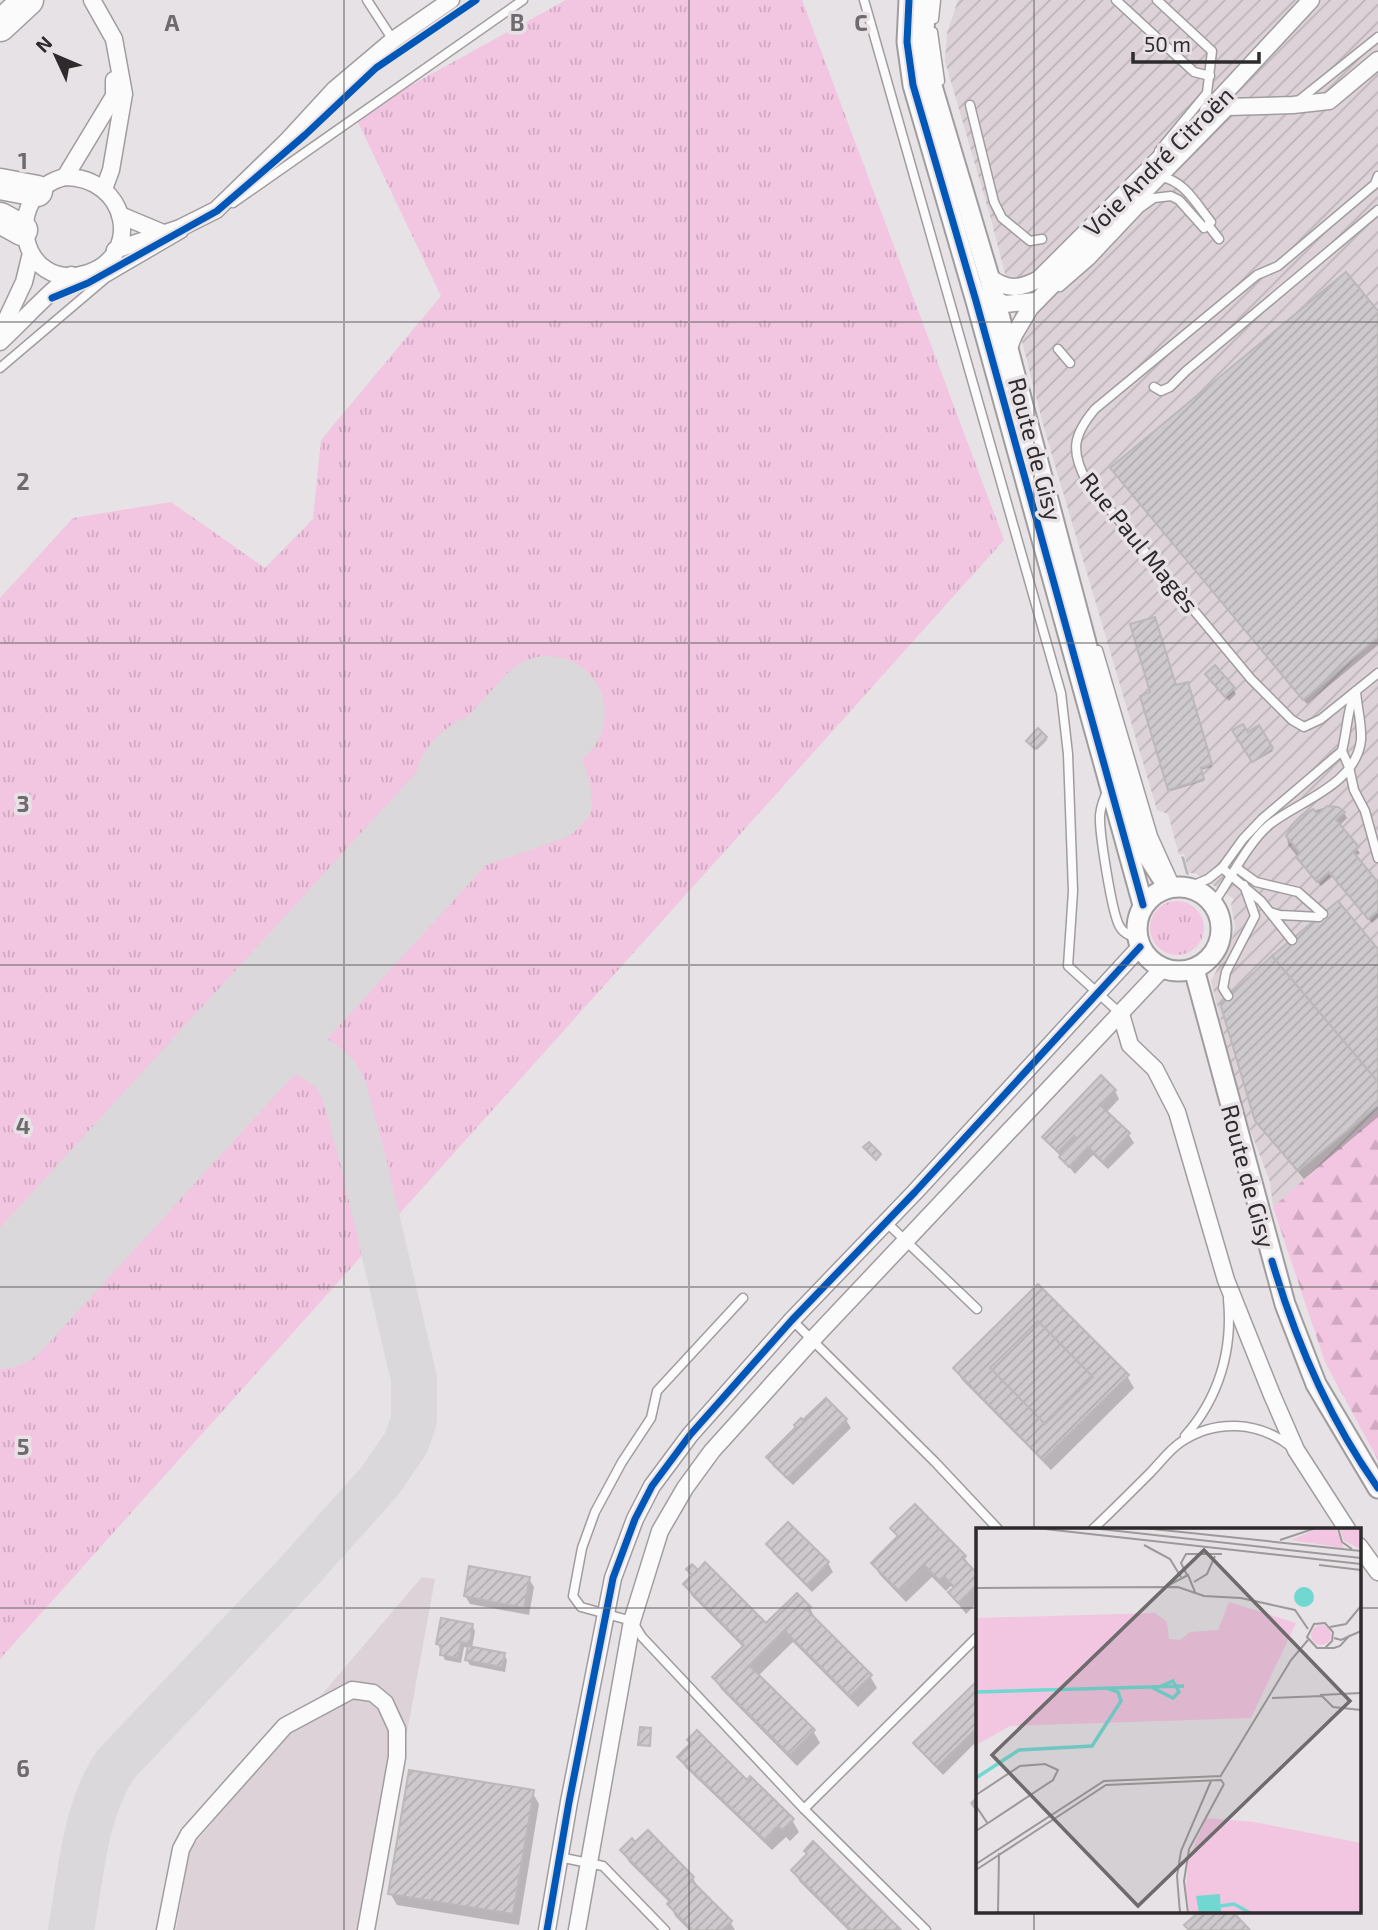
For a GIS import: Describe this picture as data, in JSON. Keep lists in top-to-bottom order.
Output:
{
  "streets": {
    "street": ["Voie André Citroën", "Route de Gisy"],
    "lane": ["Rue Paul Magès"]
  },
  "crossings": [
    ["Voie André Citroën", "Route de Gisy"]
  ],
  "scale_bar": "50 m",
  "north": "top left",
  "grid": {
    "columns": ["A", "B", "C"],
    "rows": [
      "1",
      "2",
      "3",
      "4",
      "5",
      "6"
    ]
  }
}
